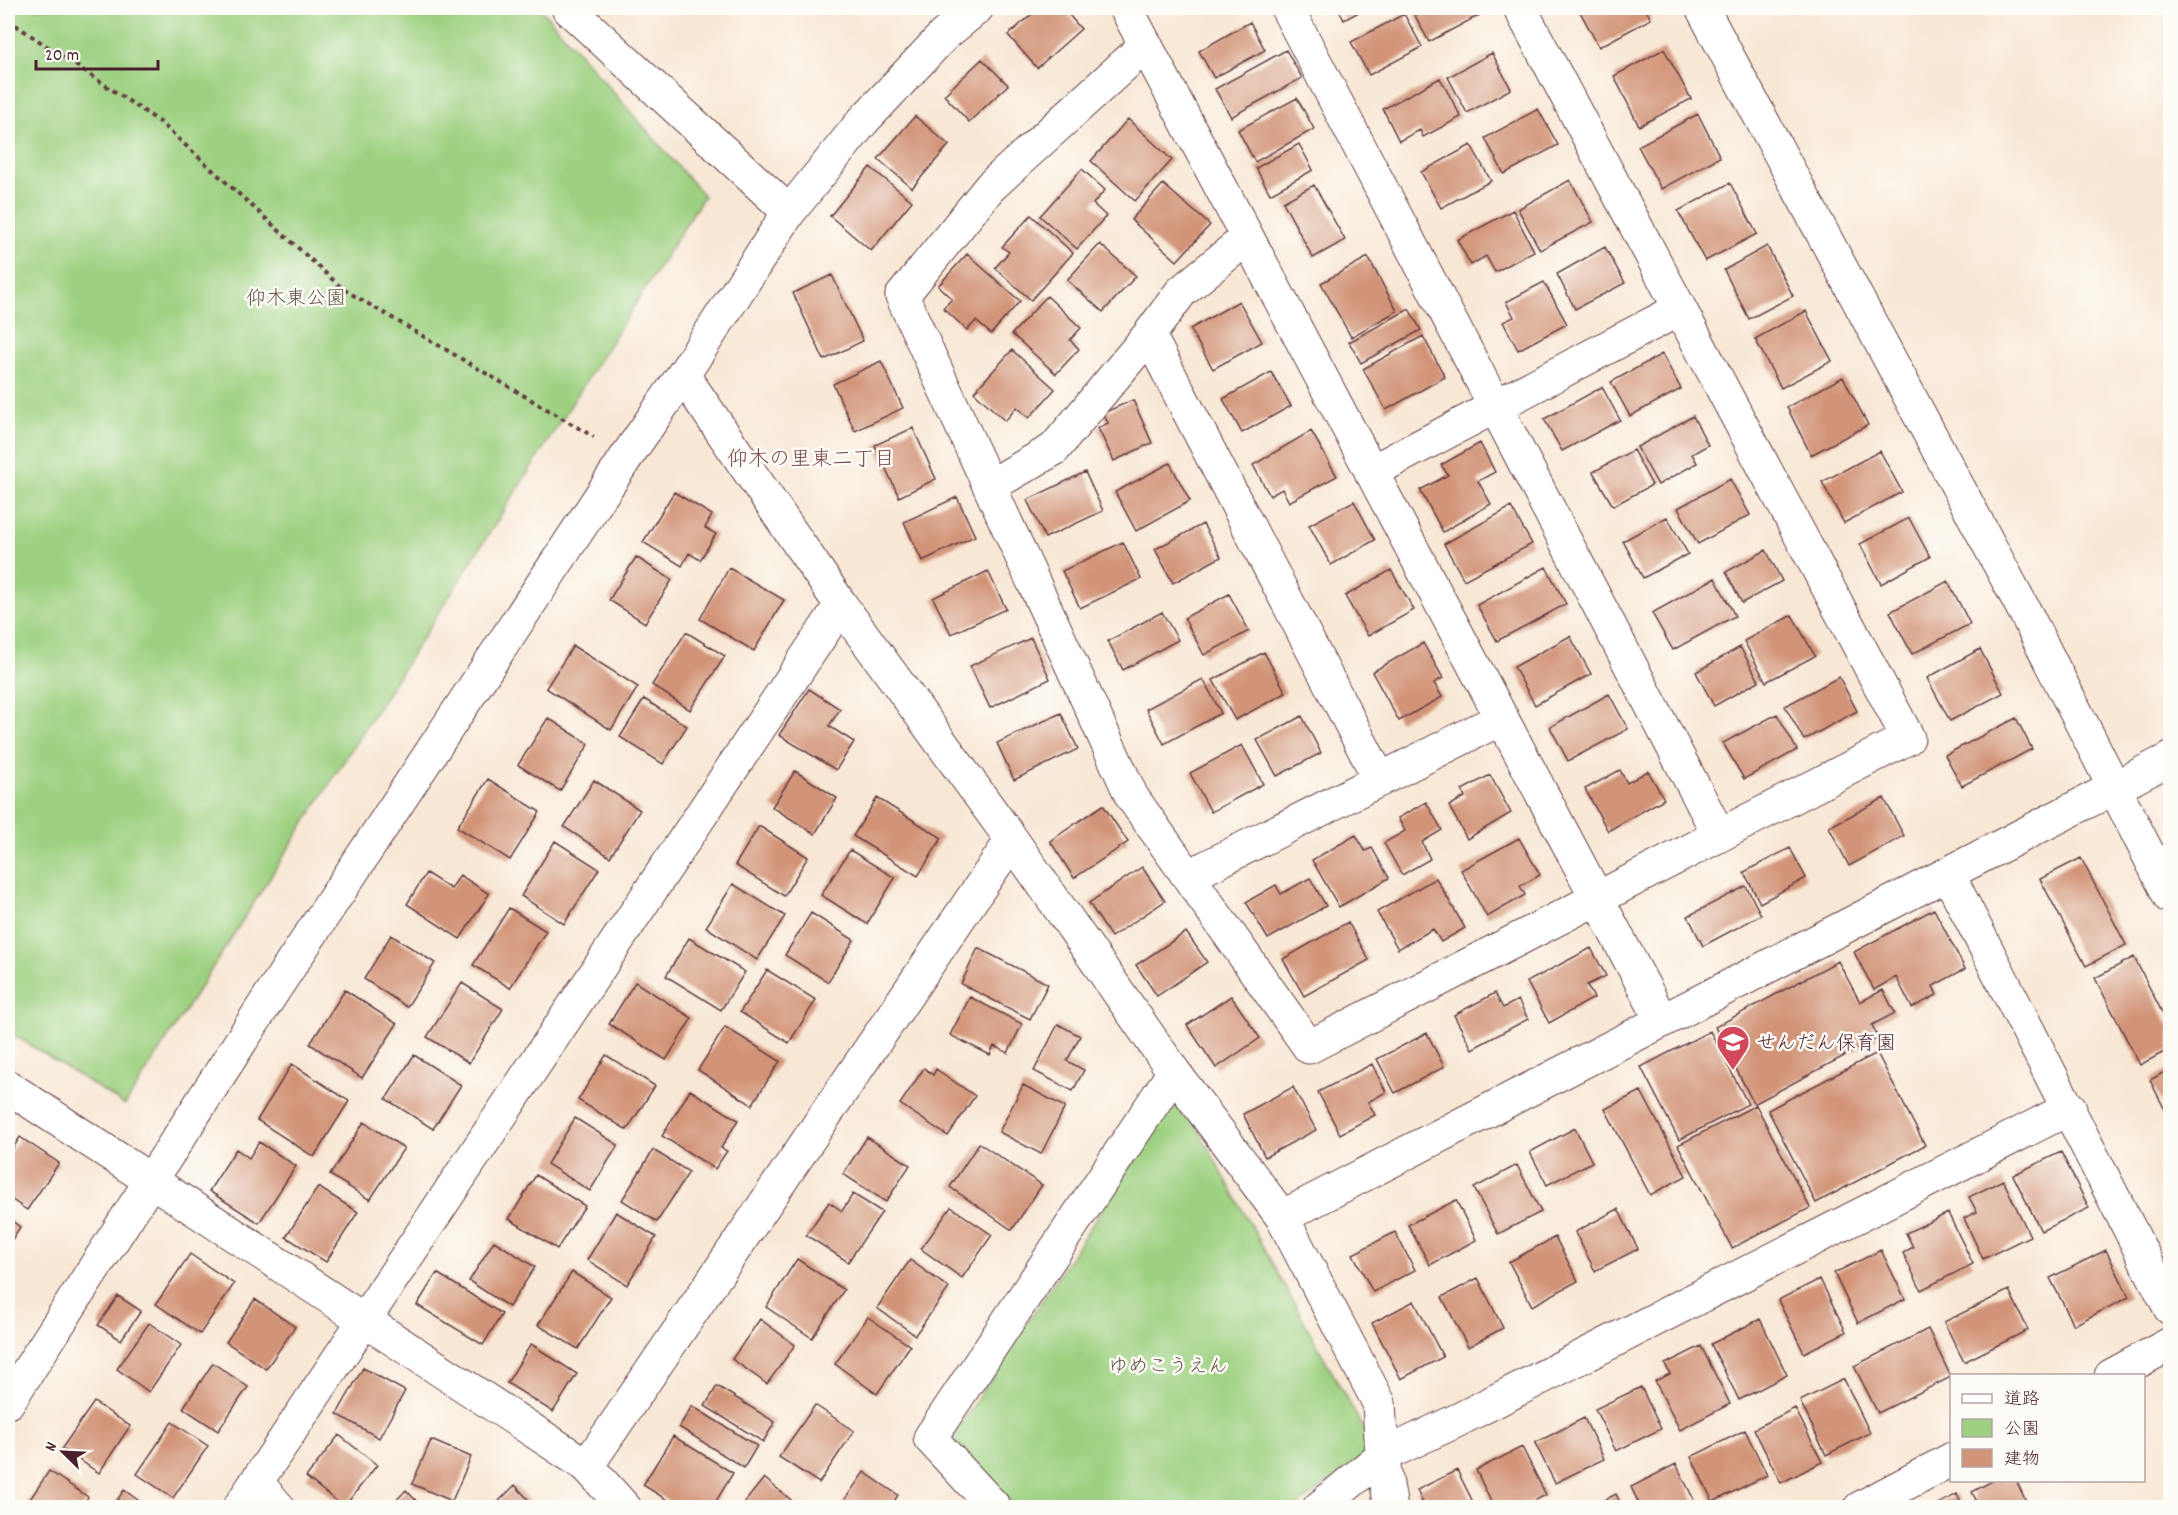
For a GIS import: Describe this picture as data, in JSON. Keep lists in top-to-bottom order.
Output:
{
  "districts": ["仰木の里東二丁目"],
  "parks": ["仰木東公園", "ゆめこうえん"],
  "places": {
    "school or university": ["せんだん保育園"]
  },
  "legend": ["道路", "公園", "建物"],
  "scale_bar": "20 m",
  "north": "top left"
}
